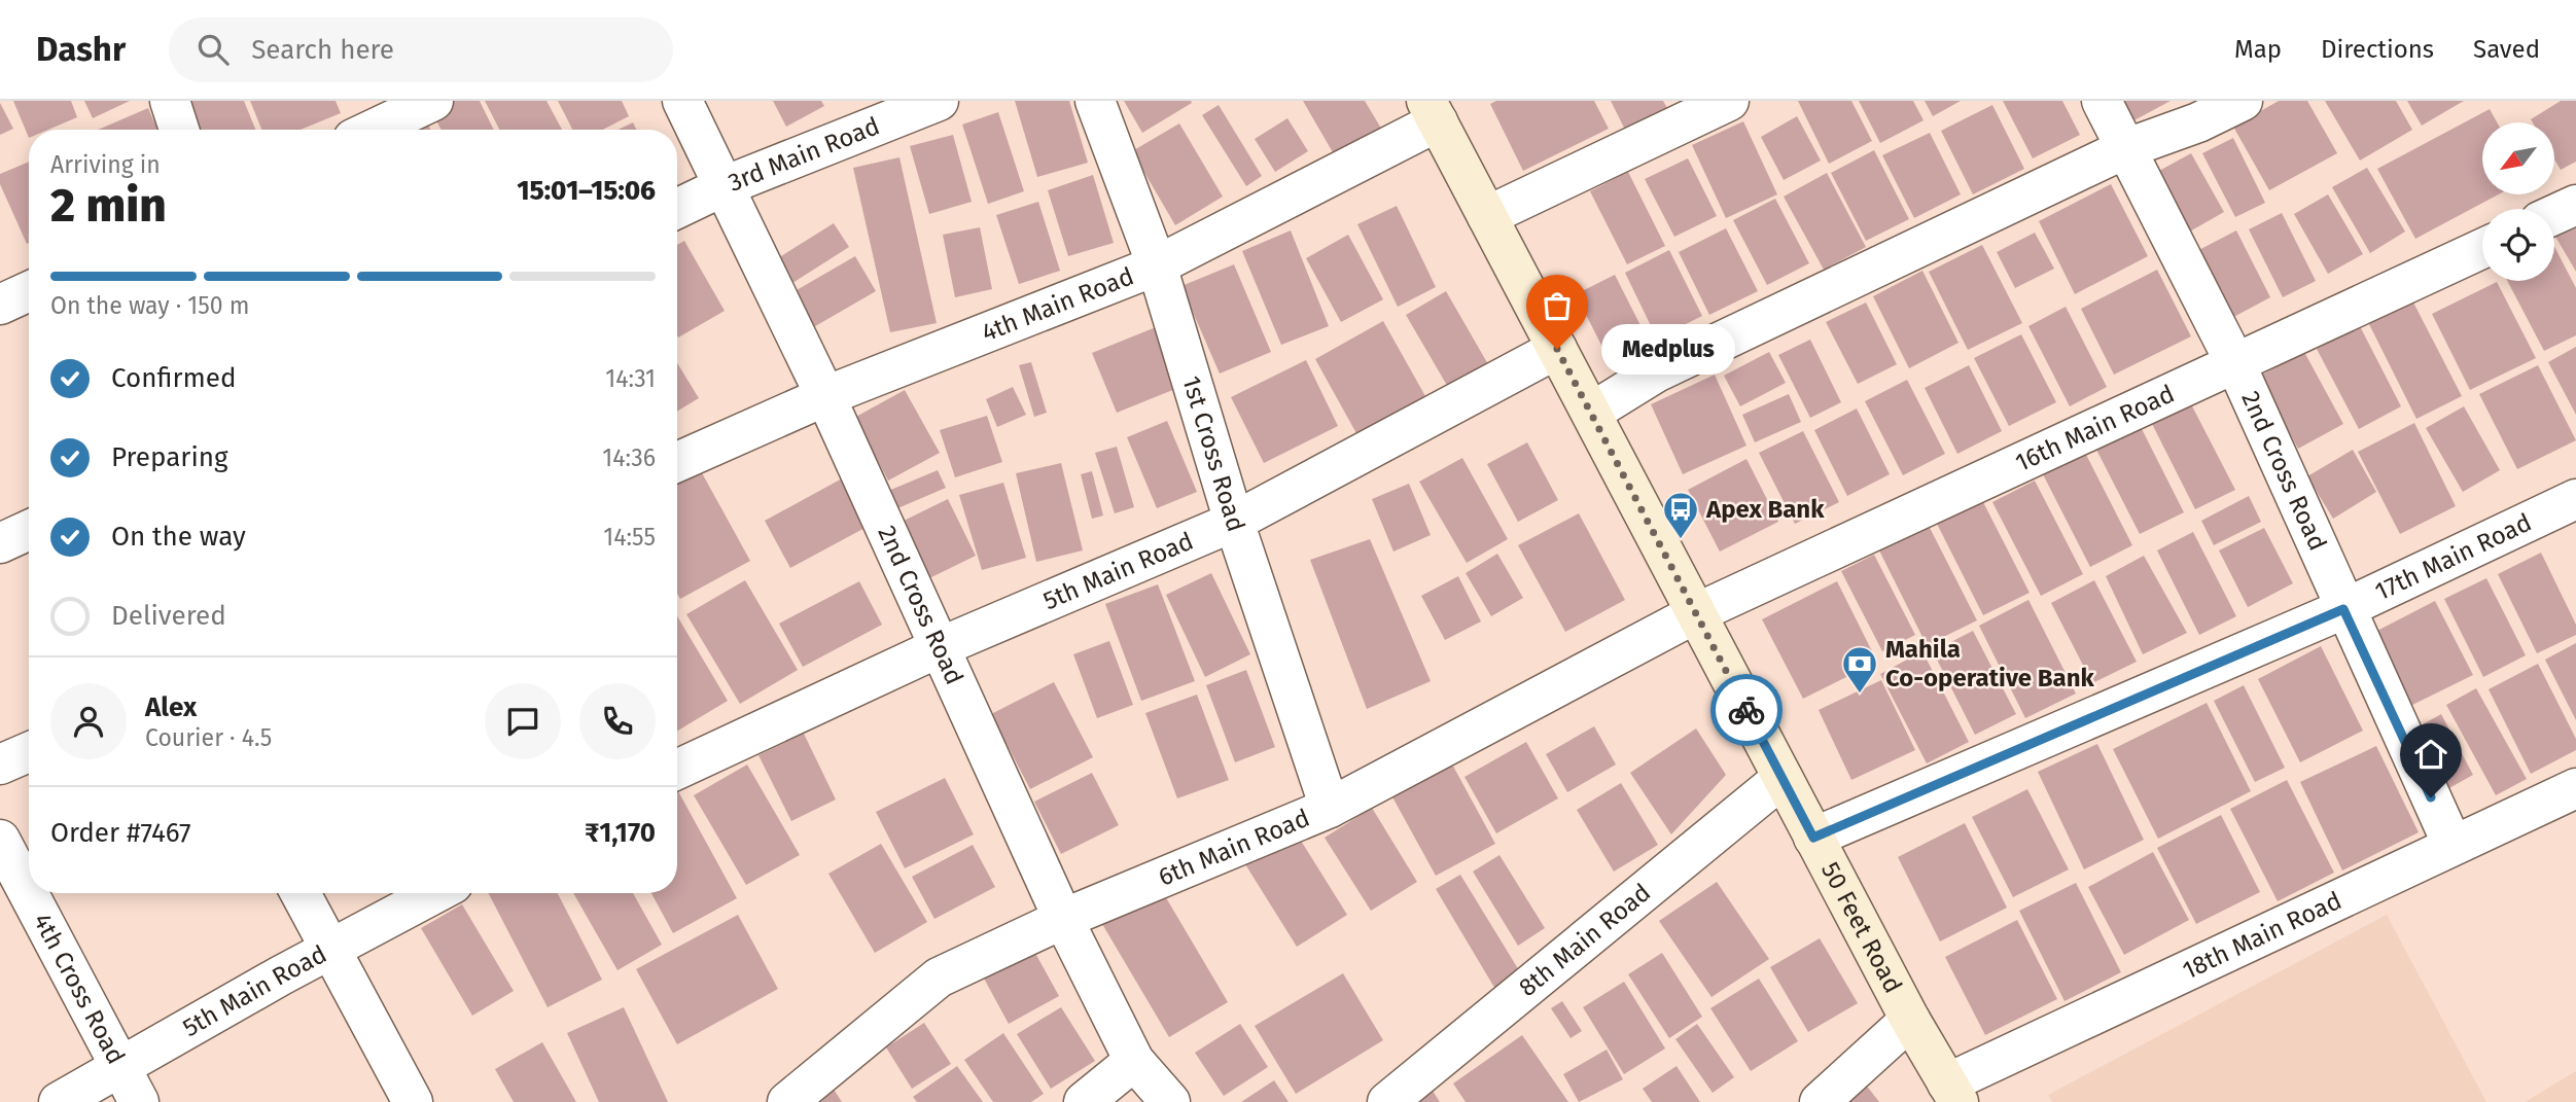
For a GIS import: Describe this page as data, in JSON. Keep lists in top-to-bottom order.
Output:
{
  "streets": {
    "main road": ["50 Feet Road"],
    "street": [
      "3rd Main Road",
      "4th Main Road",
      "16th Main Road",
      "1st Cross Road",
      "2nd Cross Road",
      "17th Main Road",
      "5th Main Road",
      "6th Main Road",
      "18th Main Road",
      "8th Main Road",
      "4th Cross Road"
    ]
  },
  "crossings": [
    ["3rd Main Road", "2nd Cross Road"],
    ["4th Main Road", "1st Cross Road"],
    ["4th Main Road", "2nd Cross Road"],
    ["4th Main Road", "50 Feet Road"],
    ["16th Main Road", "2nd Cross Road"],
    ["16th Main Road", "6th Main Road"],
    ["16th Main Road", "50 Feet Road"],
    ["1st Cross Road", "5th Main Road"],
    ["1st Cross Road", "6th Main Road"],
    ["2nd Cross Road", "17th Main Road"],
    ["2nd Cross Road", "5th Main Road"],
    ["2nd Cross Road", "6th Main Road"],
    ["2nd Cross Road", "18th Main Road"],
    ["17th Main Road", "50 Feet Road"],
    ["5th Main Road", "50 Feet Road"],
    ["5th Main Road", "4th Cross Road"],
    ["6th Main Road", "50 Feet Road"],
    ["50 Feet Road", "18th Main Road"],
    ["50 Feet Road", "8th Main Road"]
  ],
  "places": {
    "other": ["Medplus"],
    "bus stop": ["Apex Bank"],
    "bank": ["Mahila Co-operative Bank"]
  },
  "north": "bottom left",
  "page": {
    "header": "Dashr",
    "search": "Search here",
    "nav": ["Map", "Directions", "Saved"],
    "heading": ["2 min", "Arriving in", "15:01–15:06"],
    "panel": [
      "Alex",
      "Courier · 4.5",
      "Order #7467",
      "₹1,170"
    ],
    "bar": "On the way · 150 m",
    "bubble": "Medplus",
    "list": [
      ["Confirmed", "14:31"],
      ["Preparing", "14:36"],
      ["On the way", "14:55"],
      "Delivered"
    ]
  }
}
